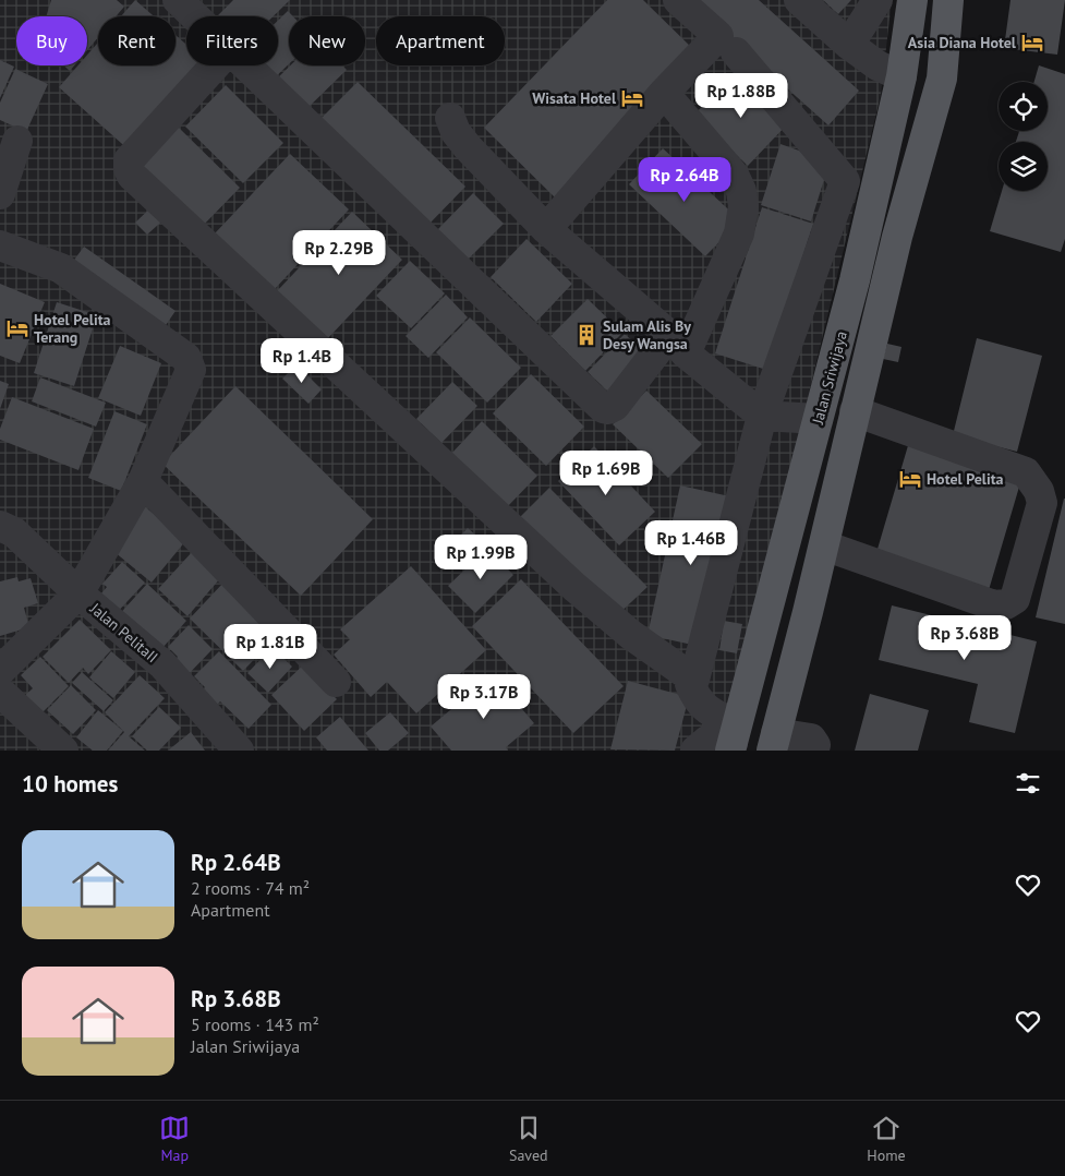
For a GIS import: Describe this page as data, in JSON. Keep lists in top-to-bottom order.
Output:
{
  "streets": {
    "main road": ["Jalan Sriwijaya"],
    "street": ["Jalan PelitaII"]
  },
  "places": {
    "hotel": [
      "Asia Diana Hotel",
      "Wisata Hotel",
      "Hotel Pelita Terang",
      "Hotel Pelita"
    ],
    "building": ["Sulam Alis By Desy Wangsa"]
  },
  "page": {
    "chip": [
      "Buy",
      "Rent",
      "Filters",
      "New",
      "Apartment"
    ],
    "price": [
      "Rp 1.88B",
      "Rp 2.64B",
      "Rp 2.29B",
      "Rp 1.4B",
      "Rp 1.69B",
      "Rp 1.46B",
      "Rp 1.99B",
      "Rp 3.68B",
      "Rp 1.81B",
      "Rp 3.17B"
    ],
    "heading": "10 homes",
    "list": [
      {
        "name": "Rp 2.64B",
        "note": "2 rooms · 74 m² · Apartment"
      },
      {
        "name": "Rp 3.68B",
        "note": "5 rooms · 143 m² · Jalan Sriwijaya"
      }
    ],
    "tabs": ["Map", "Saved", "Home"]
  }
}
